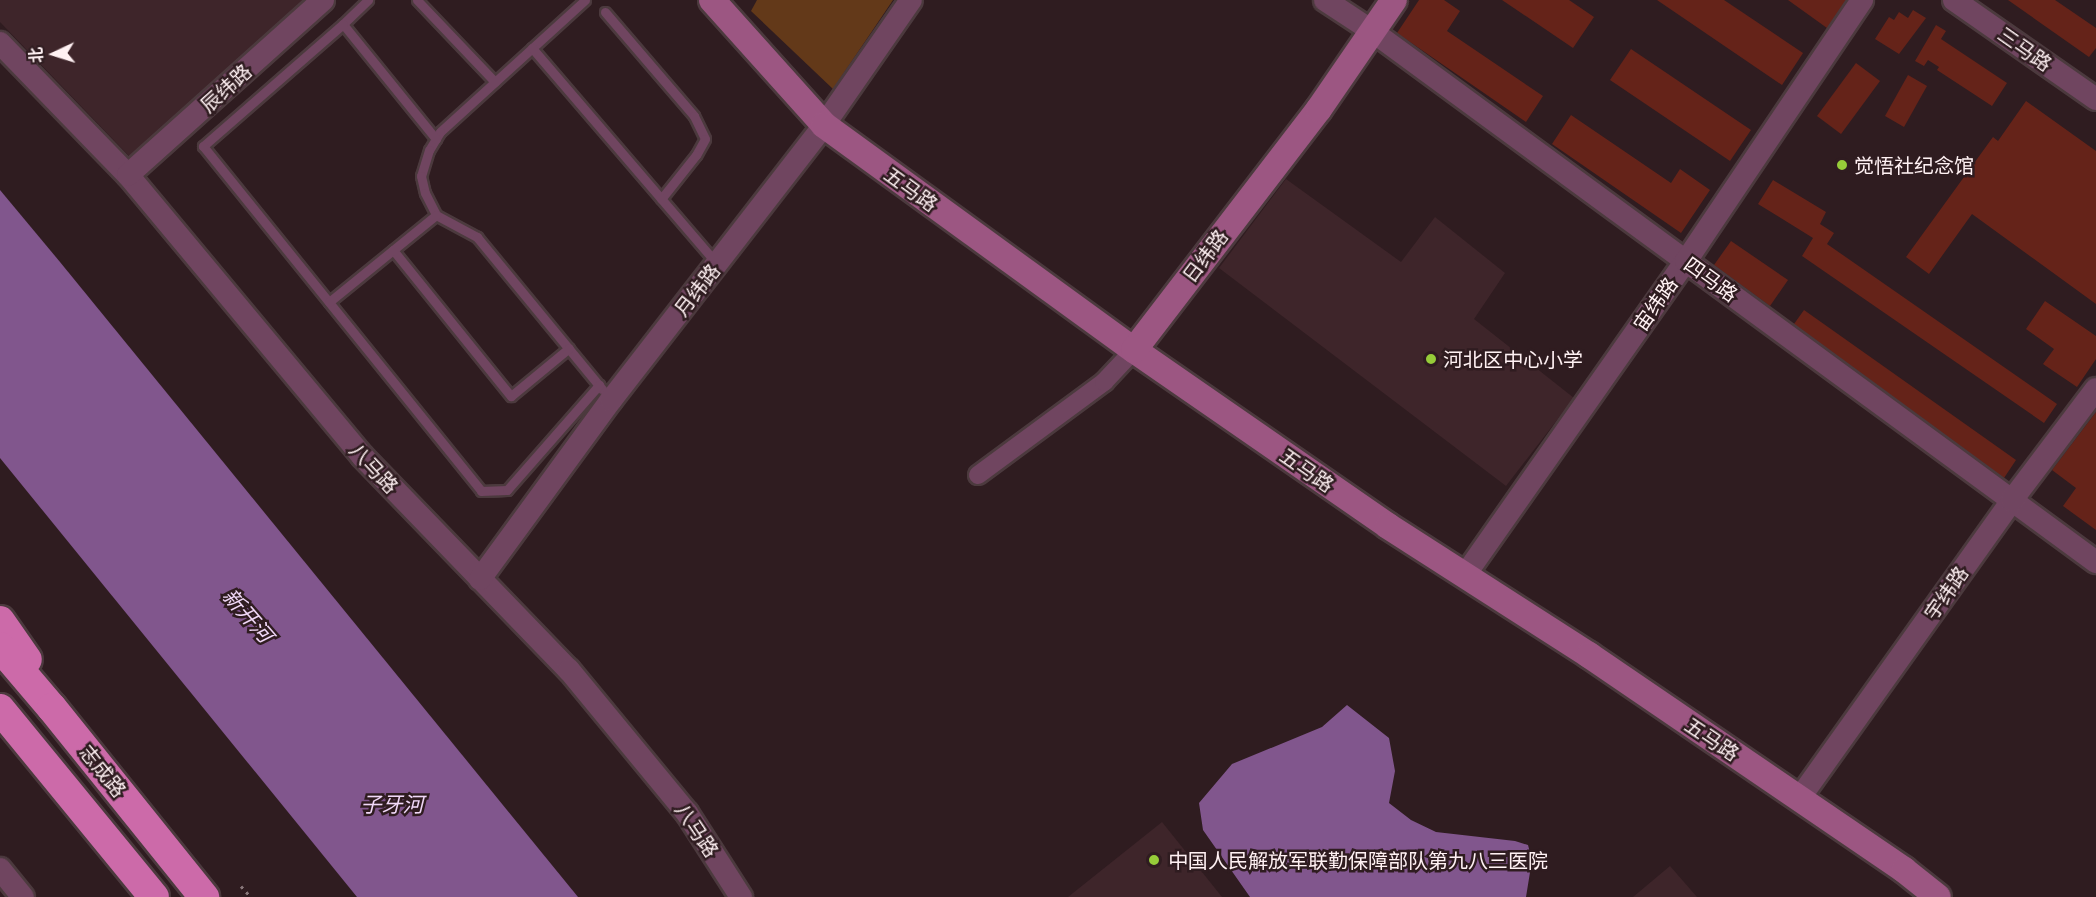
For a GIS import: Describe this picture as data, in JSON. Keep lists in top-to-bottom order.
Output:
{
  "streets": {
    "highway": ["志成路"],
    "main road": ["五马路", "日纬路"],
    "street": [
      "三马路",
      "辰纬路",
      "四马路",
      "月纬路",
      "宙纬路",
      "八马路",
      "宇纬路"
    ]
  },
  "crossings": [
    ["辰纬路", "八马路"],
    ["五马路", "日纬路"],
    ["五马路", "月纬路"],
    ["五马路", "宙纬路"],
    ["五马路", "宇纬路"],
    ["日纬路", "四马路"],
    ["四马路", "宙纬路"],
    ["四马路", "宇纬路"],
    ["月纬路", "八马路"]
  ],
  "water": ["新开河", "子牙河"],
  "places": ["觉悟社纪念馆", "河北区中心小学", "中国人民解放军联勤保障部队第九八三医院"],
  "north": "left"
}
